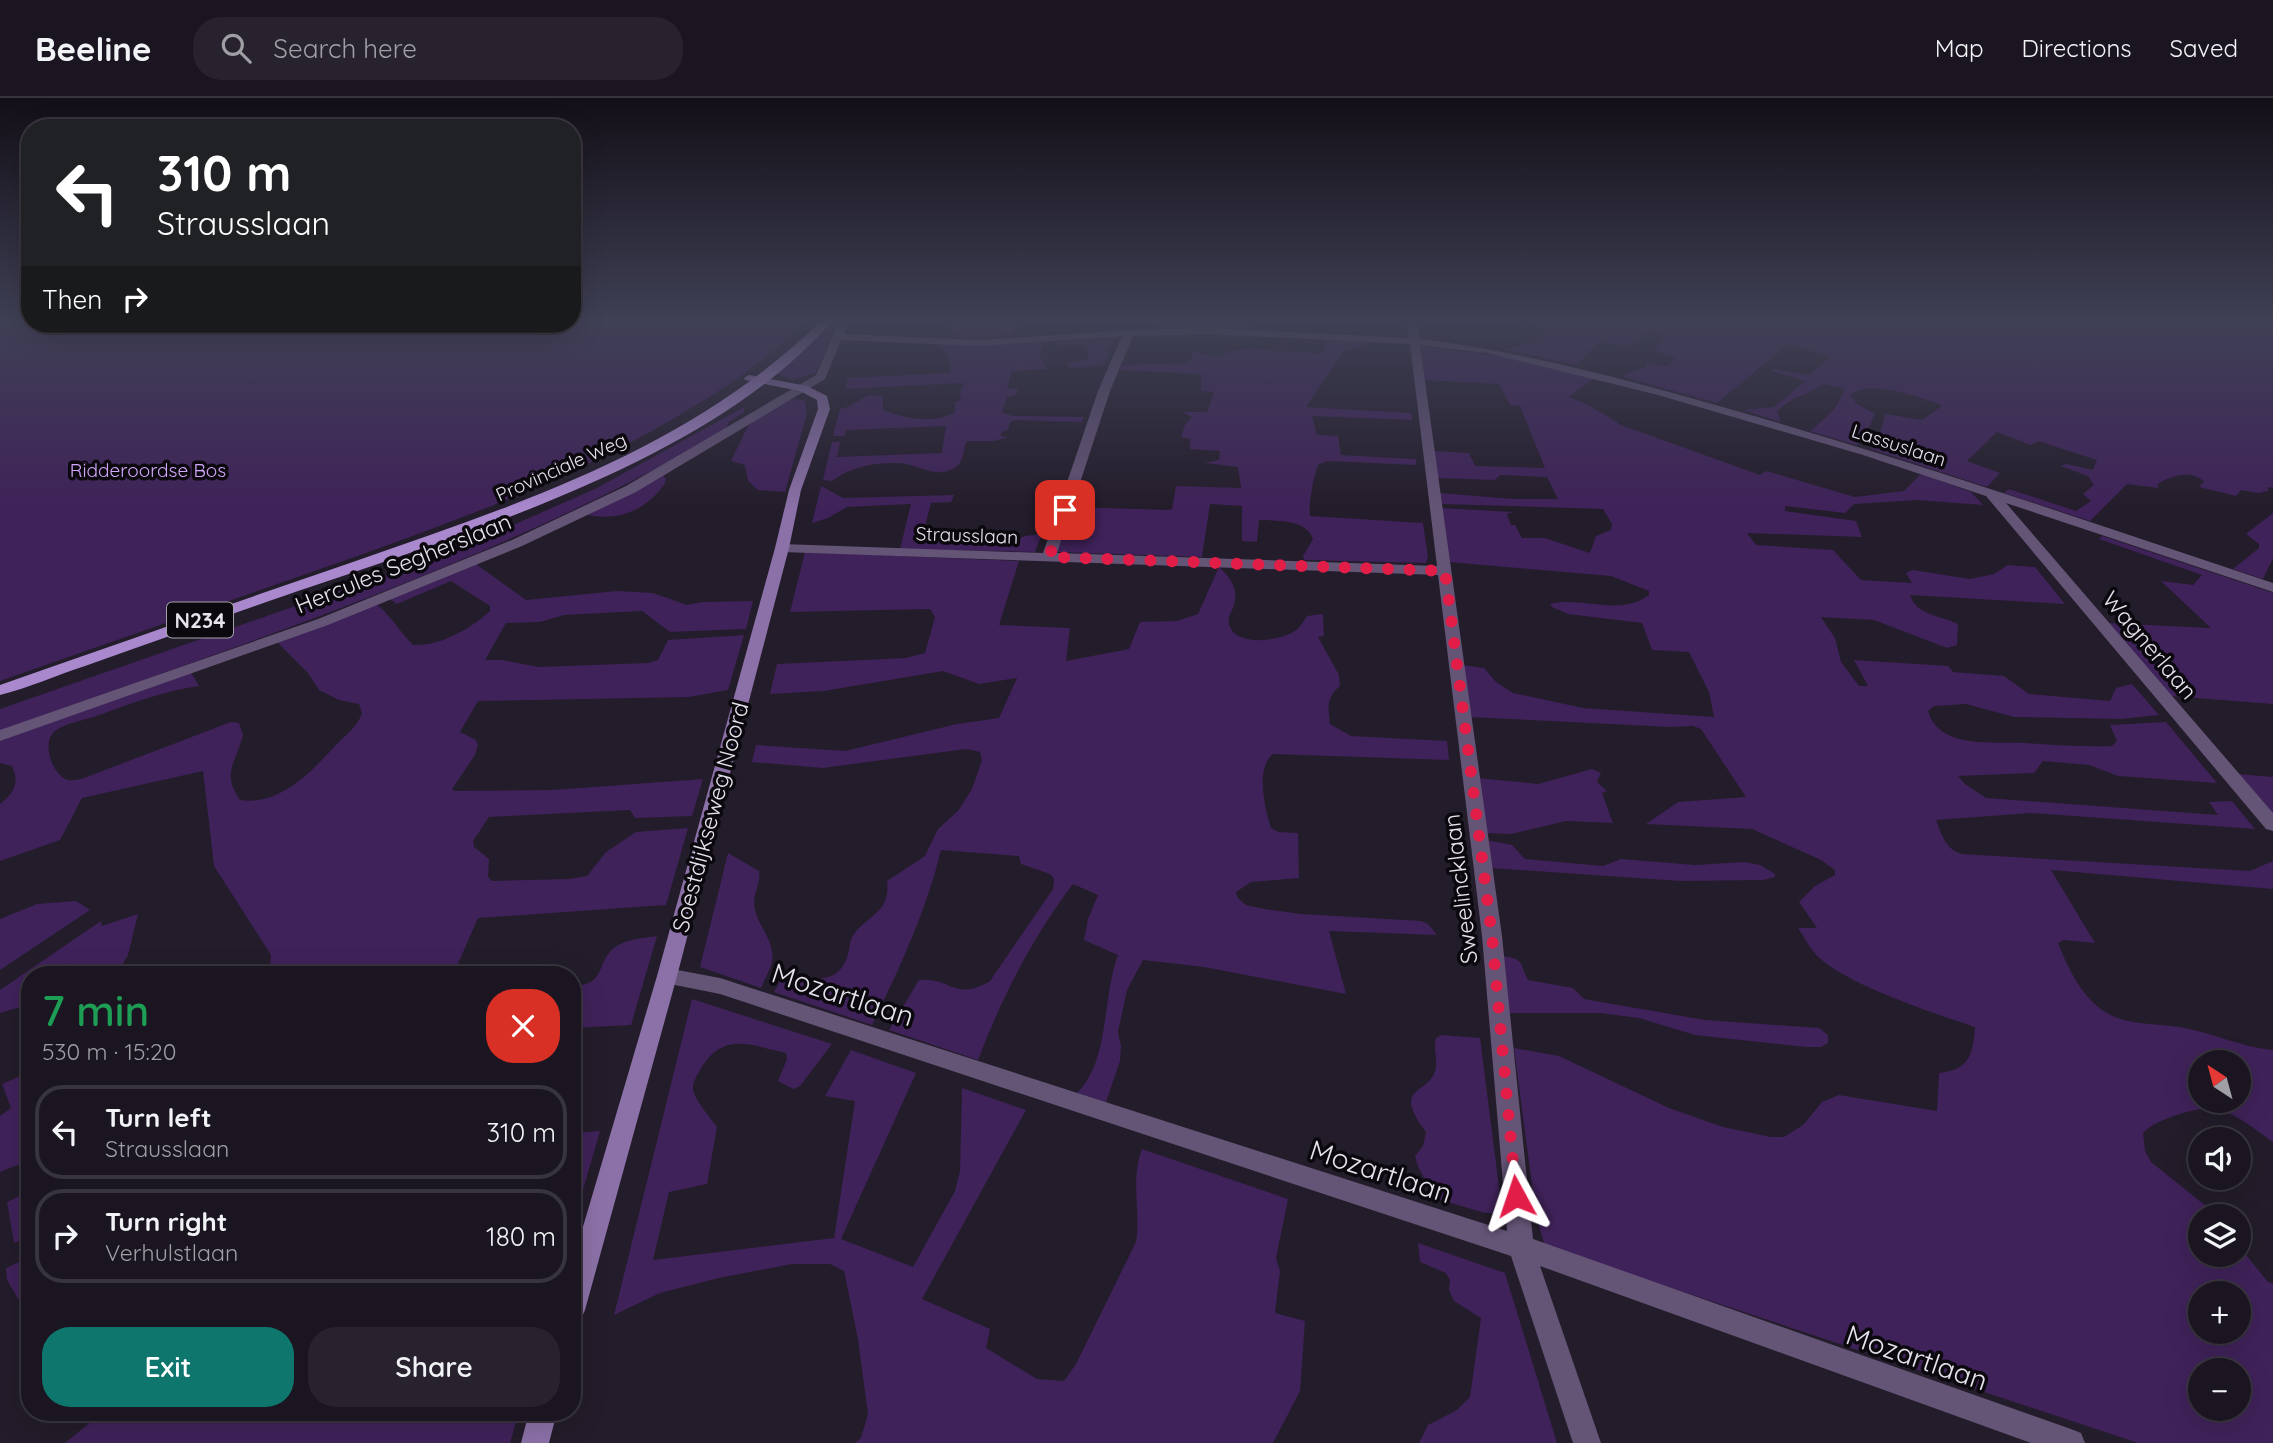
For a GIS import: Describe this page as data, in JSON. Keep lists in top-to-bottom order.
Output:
{
  "streets": {
    "main road": ["Provinciale Weg", "N234", "Soestdijkseweg Noord"],
    "street": [
      "Lassuslaan",
      "Strausslaan",
      "Hercules Segherslaan",
      "Wagnerlaan",
      "Sweelincklaan",
      "Mozartlaan"
    ]
  },
  "crossings": [
    ["Lassuslaan", "Wagnerlaan"],
    ["Strausslaan", "Soestdijkseweg Noord"],
    ["Strausslaan", "Sweelincklaan"],
    ["Hercules Segherslaan", "Soestdijkseweg Noord"],
    ["Soestdijkseweg Noord", "Mozartlaan"],
    ["Sweelincklaan", "Mozartlaan"]
  ],
  "parks": ["Ridderoordse Bos"],
  "north": "top left",
  "page": {
    "header": "Beeline",
    "search": "Search here",
    "nav": ["Map", "Directions", "Saved"],
    "turn": ["310 m", "Strausslaan"],
    "then": "Then",
    "heading": ["7 min", "530 m · 15:20"],
    "map_buttons": ["+", "−"],
    "list": [
      {
        "name": "Turn left",
        "note": "Strausslaan",
        "value": "310 m"
      },
      {
        "name": "Turn right",
        "note": "Verhulstlaan",
        "value": "180 m"
      }
    ],
    "buttons": ["Exit", "Share"]
  }
}
